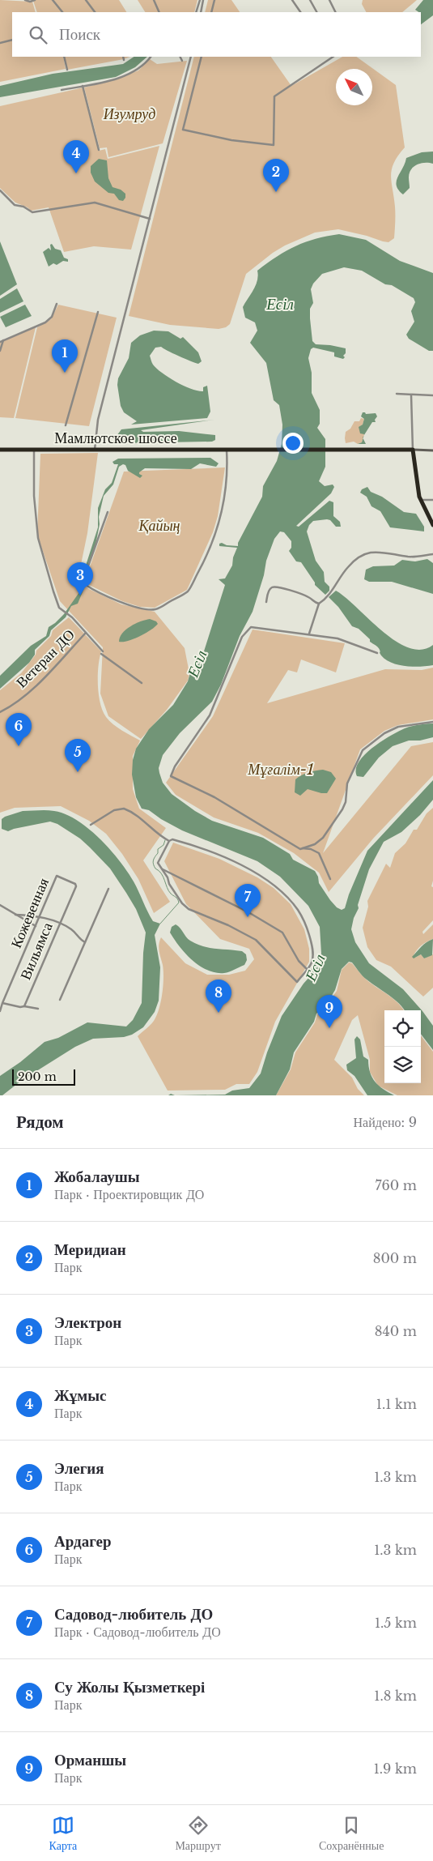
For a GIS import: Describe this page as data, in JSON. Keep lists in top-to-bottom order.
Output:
{
  "streets": {
    "highway": ["Мамлютское шоссе"],
    "street": ["Ветеран ДО", "Кожевенная", "Вильямса"]
  },
  "crossings": [
    ["Кожевенная", "Вильямса"]
  ],
  "water": ["Есіл"],
  "parks": ["Изумруд", "Қайың", "Мұғалім-1"],
  "scale_bar": "200 m",
  "north": "top left",
  "page": {
    "search": "Поиск",
    "pins": [
      "4",
      "2",
      "1",
      "3",
      "6",
      "5",
      "7",
      "8",
      "9"
    ],
    "scale": "200 m",
    "heading": ["Рядом", "Найдено: 9"],
    "list": [
      {
        "mark": "1",
        "name": "Жобалаушы",
        "note": "Парк · Проектировщик ДО",
        "value": "760 m"
      },
      {
        "mark": "2",
        "name": "Меридиан",
        "note": "Парк",
        "value": "800 m"
      },
      {
        "mark": "3",
        "name": "Электрон",
        "note": "Парк",
        "value": "840 m"
      },
      {
        "mark": "4",
        "name": "Жұмыс",
        "note": "Парк",
        "value": "1.1 km"
      },
      {
        "mark": "5",
        "name": "Элегия",
        "note": "Парк",
        "value": "1.3 km"
      },
      {
        "mark": "6",
        "name": "Ардагер",
        "note": "Парк",
        "value": "1.3 km"
      },
      {
        "mark": "7",
        "name": "Садовод-любитель ДО",
        "note": "Парк · Садовод-любитель ДО",
        "value": "1.5 km"
      },
      {
        "mark": "8",
        "name": "Су Жолы Қызметкері",
        "note": "Парк",
        "value": "1.8 km"
      },
      {
        "mark": "9",
        "name": "Орманшы",
        "note": "Парк",
        "value": "1.9 km"
      }
    ],
    "nav": ["Карта", "Маршрут", "Сохранённые"]
  }
}
